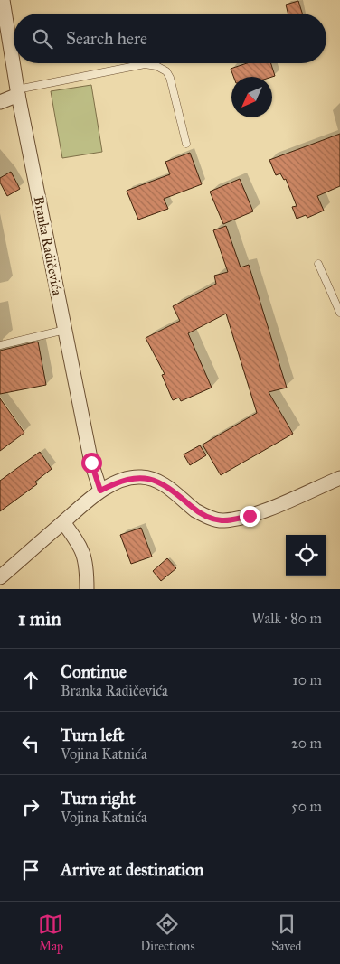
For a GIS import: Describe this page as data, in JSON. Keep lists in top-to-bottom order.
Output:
{
  "streets": {
    "street": ["Branka Radičevića"]
  },
  "north": "bottom left",
  "page": {
    "search": "Search here",
    "heading": ["1 min", "Walk · 80 m"],
    "list": [
      ["Continue", "Branka Radičevića", "10 m"],
      ["Turn left", "Vojina Katnića", "20 m"],
      ["Turn right", "Vojina Katnića", "50 m"],
      "Arrive at destination"
    ],
    "nav": ["Map", "Directions", "Saved"]
  }
}
